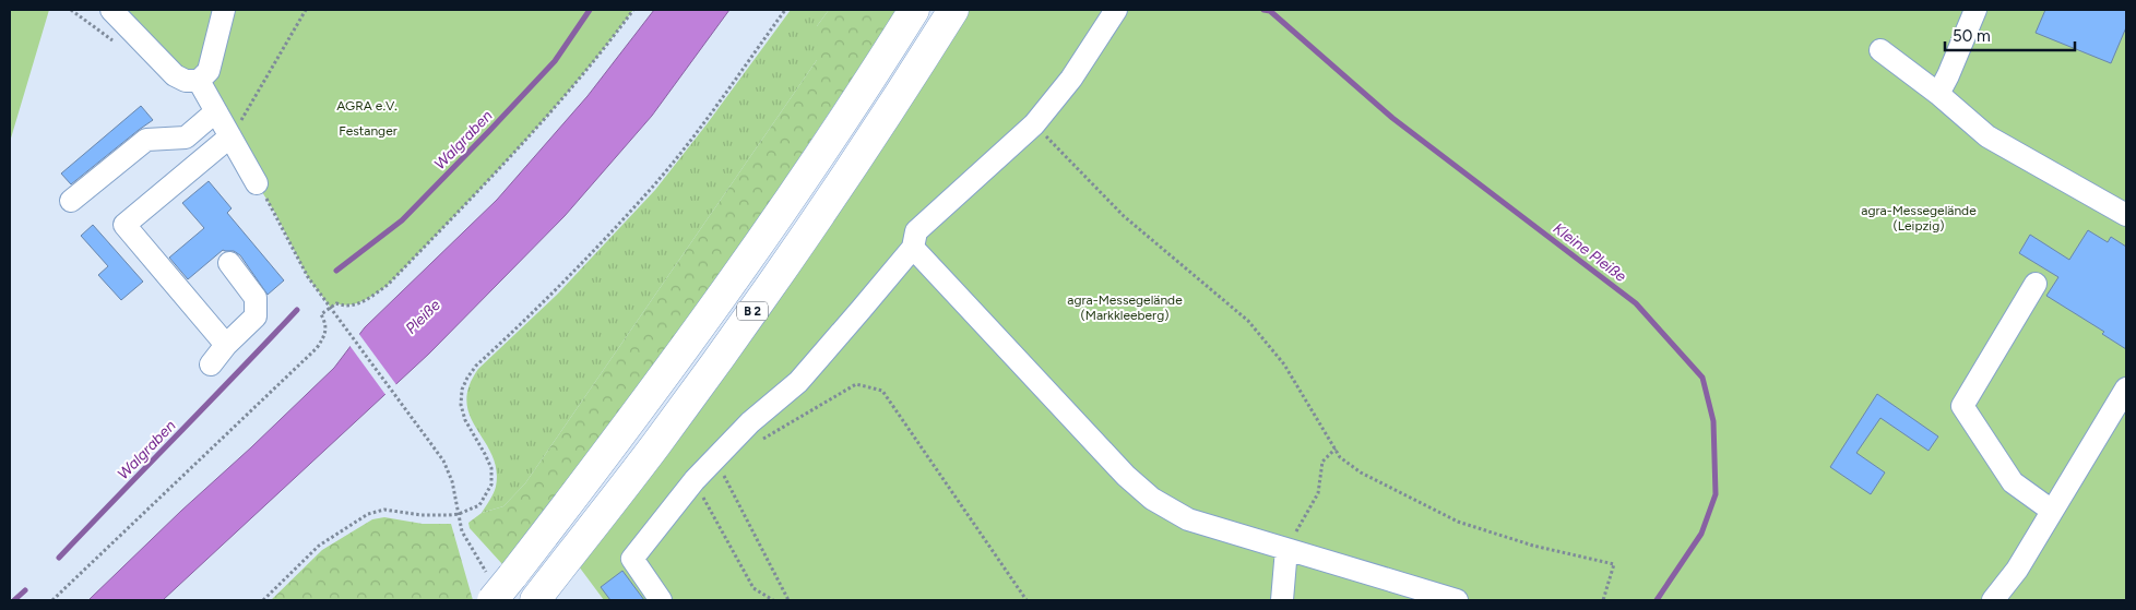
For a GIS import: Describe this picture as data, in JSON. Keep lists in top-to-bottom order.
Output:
{
  "streets": {
    "highway": ["B 2"]
  },
  "water": ["Walgraben", "Kleine Pleiße", "Pleiße"],
  "parks": [
    "AGRA e.V.",
    "Festanger",
    "agra-Messegelände (Leipzig)",
    "agra-Messegelände (Markkleeberg)"
  ],
  "scale_bar": "50 m"
}
